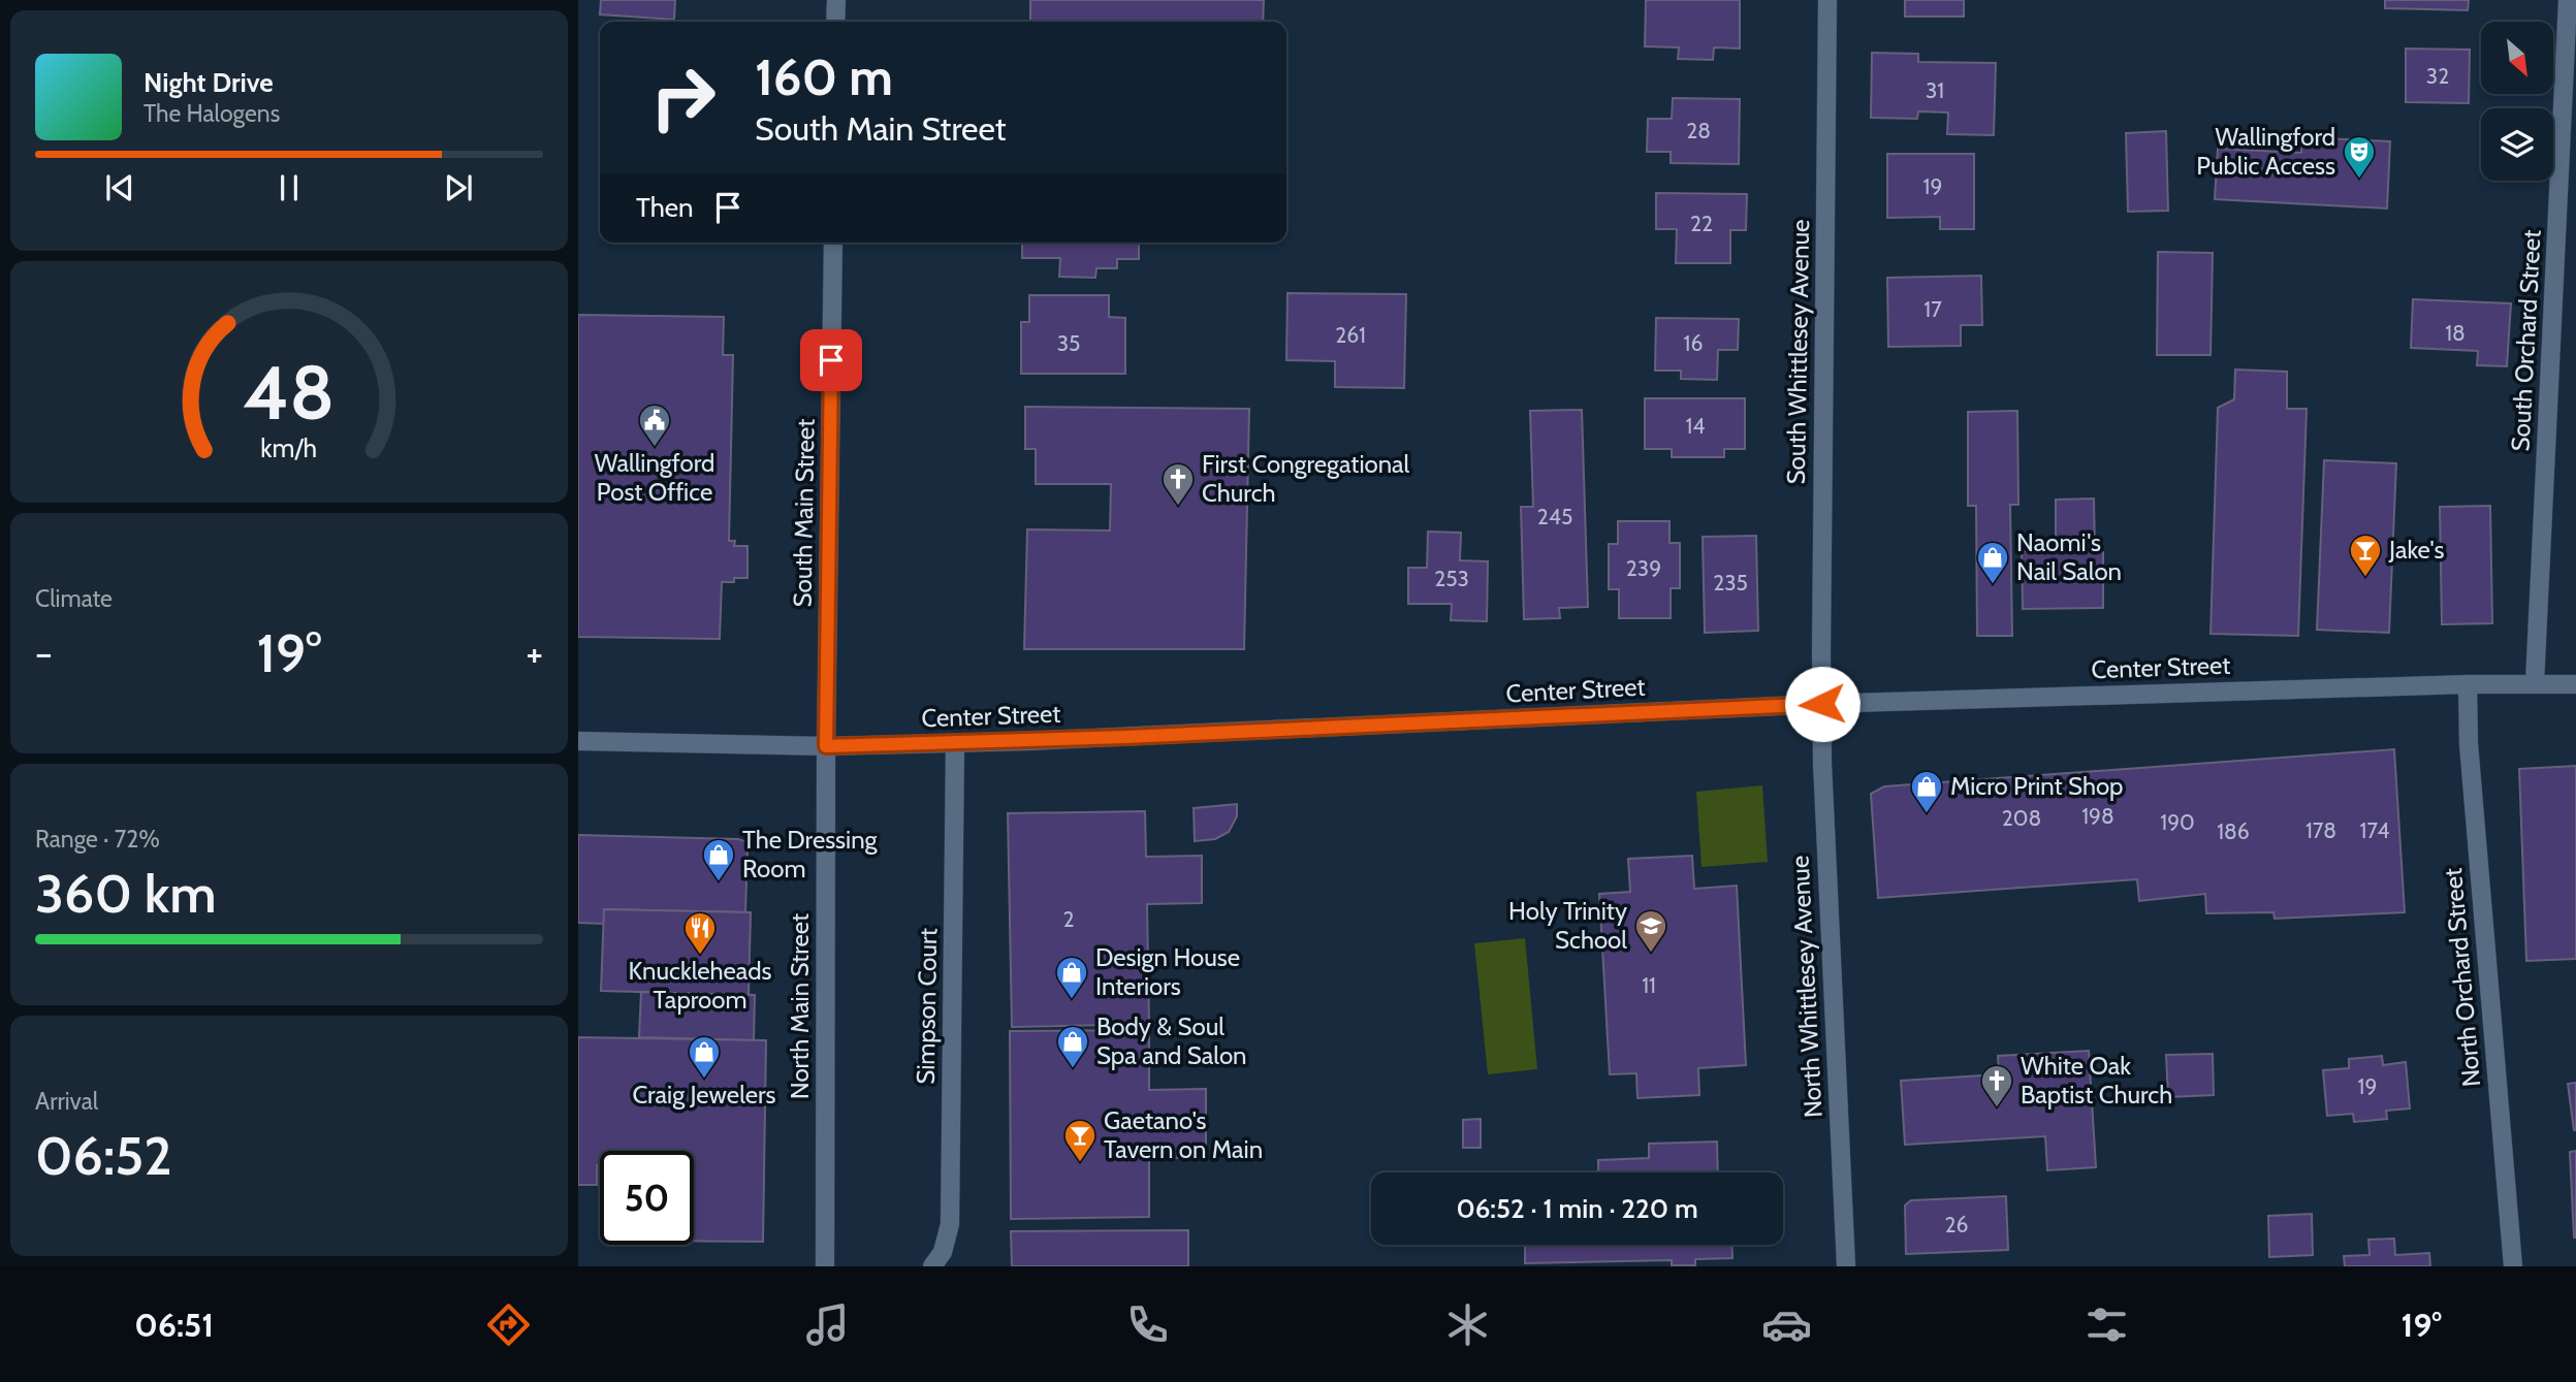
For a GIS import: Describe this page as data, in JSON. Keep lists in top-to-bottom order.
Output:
{
  "streets": {
    "street": [
      "South Orchard Street",
      "South Whittlesey Avenue",
      "South Main Street",
      "Center Street",
      "North Orchard Street",
      "North Whittlesey Avenue",
      "North Main Street",
      "Simpson Court"
    ]
  },
  "crossings": [
    ["South Orchard Street", "Center Street"],
    ["South Whittlesey Avenue", "Center Street"],
    ["South Whittlesey Avenue", "North Whittlesey Avenue"],
    ["South Main Street", "Center Street"],
    ["South Main Street", "North Main Street"],
    ["Center Street", "North Orchard Street"],
    ["Center Street", "North Whittlesey Avenue"],
    ["Center Street", "North Main Street"],
    ["Center Street", "Simpson Court"]
  ],
  "places": {
    "theatre": ["Wallingford Public Access"],
    "public building": ["Wallingford Post Office"],
    "church": ["First Congregational Church", "White Oak Baptist Church"],
    "bar": ["Jake's", "Gaetano's Tavern on Main"],
    "shop": [
      "Naomi's Nail Salon",
      "Micro Print Shop",
      "The Dressing Room",
      "Design House Interiors",
      "Body & Soul Spa and Salon",
      "Craig Jewelers"
    ],
    "school or university": ["Holy Trinity School"],
    "restaurant": ["Knuckleheads Taproom"]
  },
  "house_numbers": [
    "32",
    "31",
    "28",
    "19",
    "22",
    "17",
    "18",
    "261",
    "35",
    "16",
    "14",
    "245",
    "239",
    "253",
    "235",
    "198",
    "208",
    "190",
    "178",
    "174",
    "186",
    "2",
    "11",
    "19",
    "26"
  ],
  "north": "bottom right",
  "page": {
    "turn": ["160 m", "South Main Street"],
    "song": ["Night Drive", "The Halogens"],
    "then": "Then",
    "tile": [
      "Climate",
      ["Range · 72%", "360 km"],
      ["Arrival", "06:52"]
    ],
    "heat": ["−", "19°", "+"],
    "limit": "50",
    "trip": "06:52 · 1 min · 220 m",
    "tabs": ["06:51", "19°"],
    "gauge": ["48", "km/h"]
  }
}
